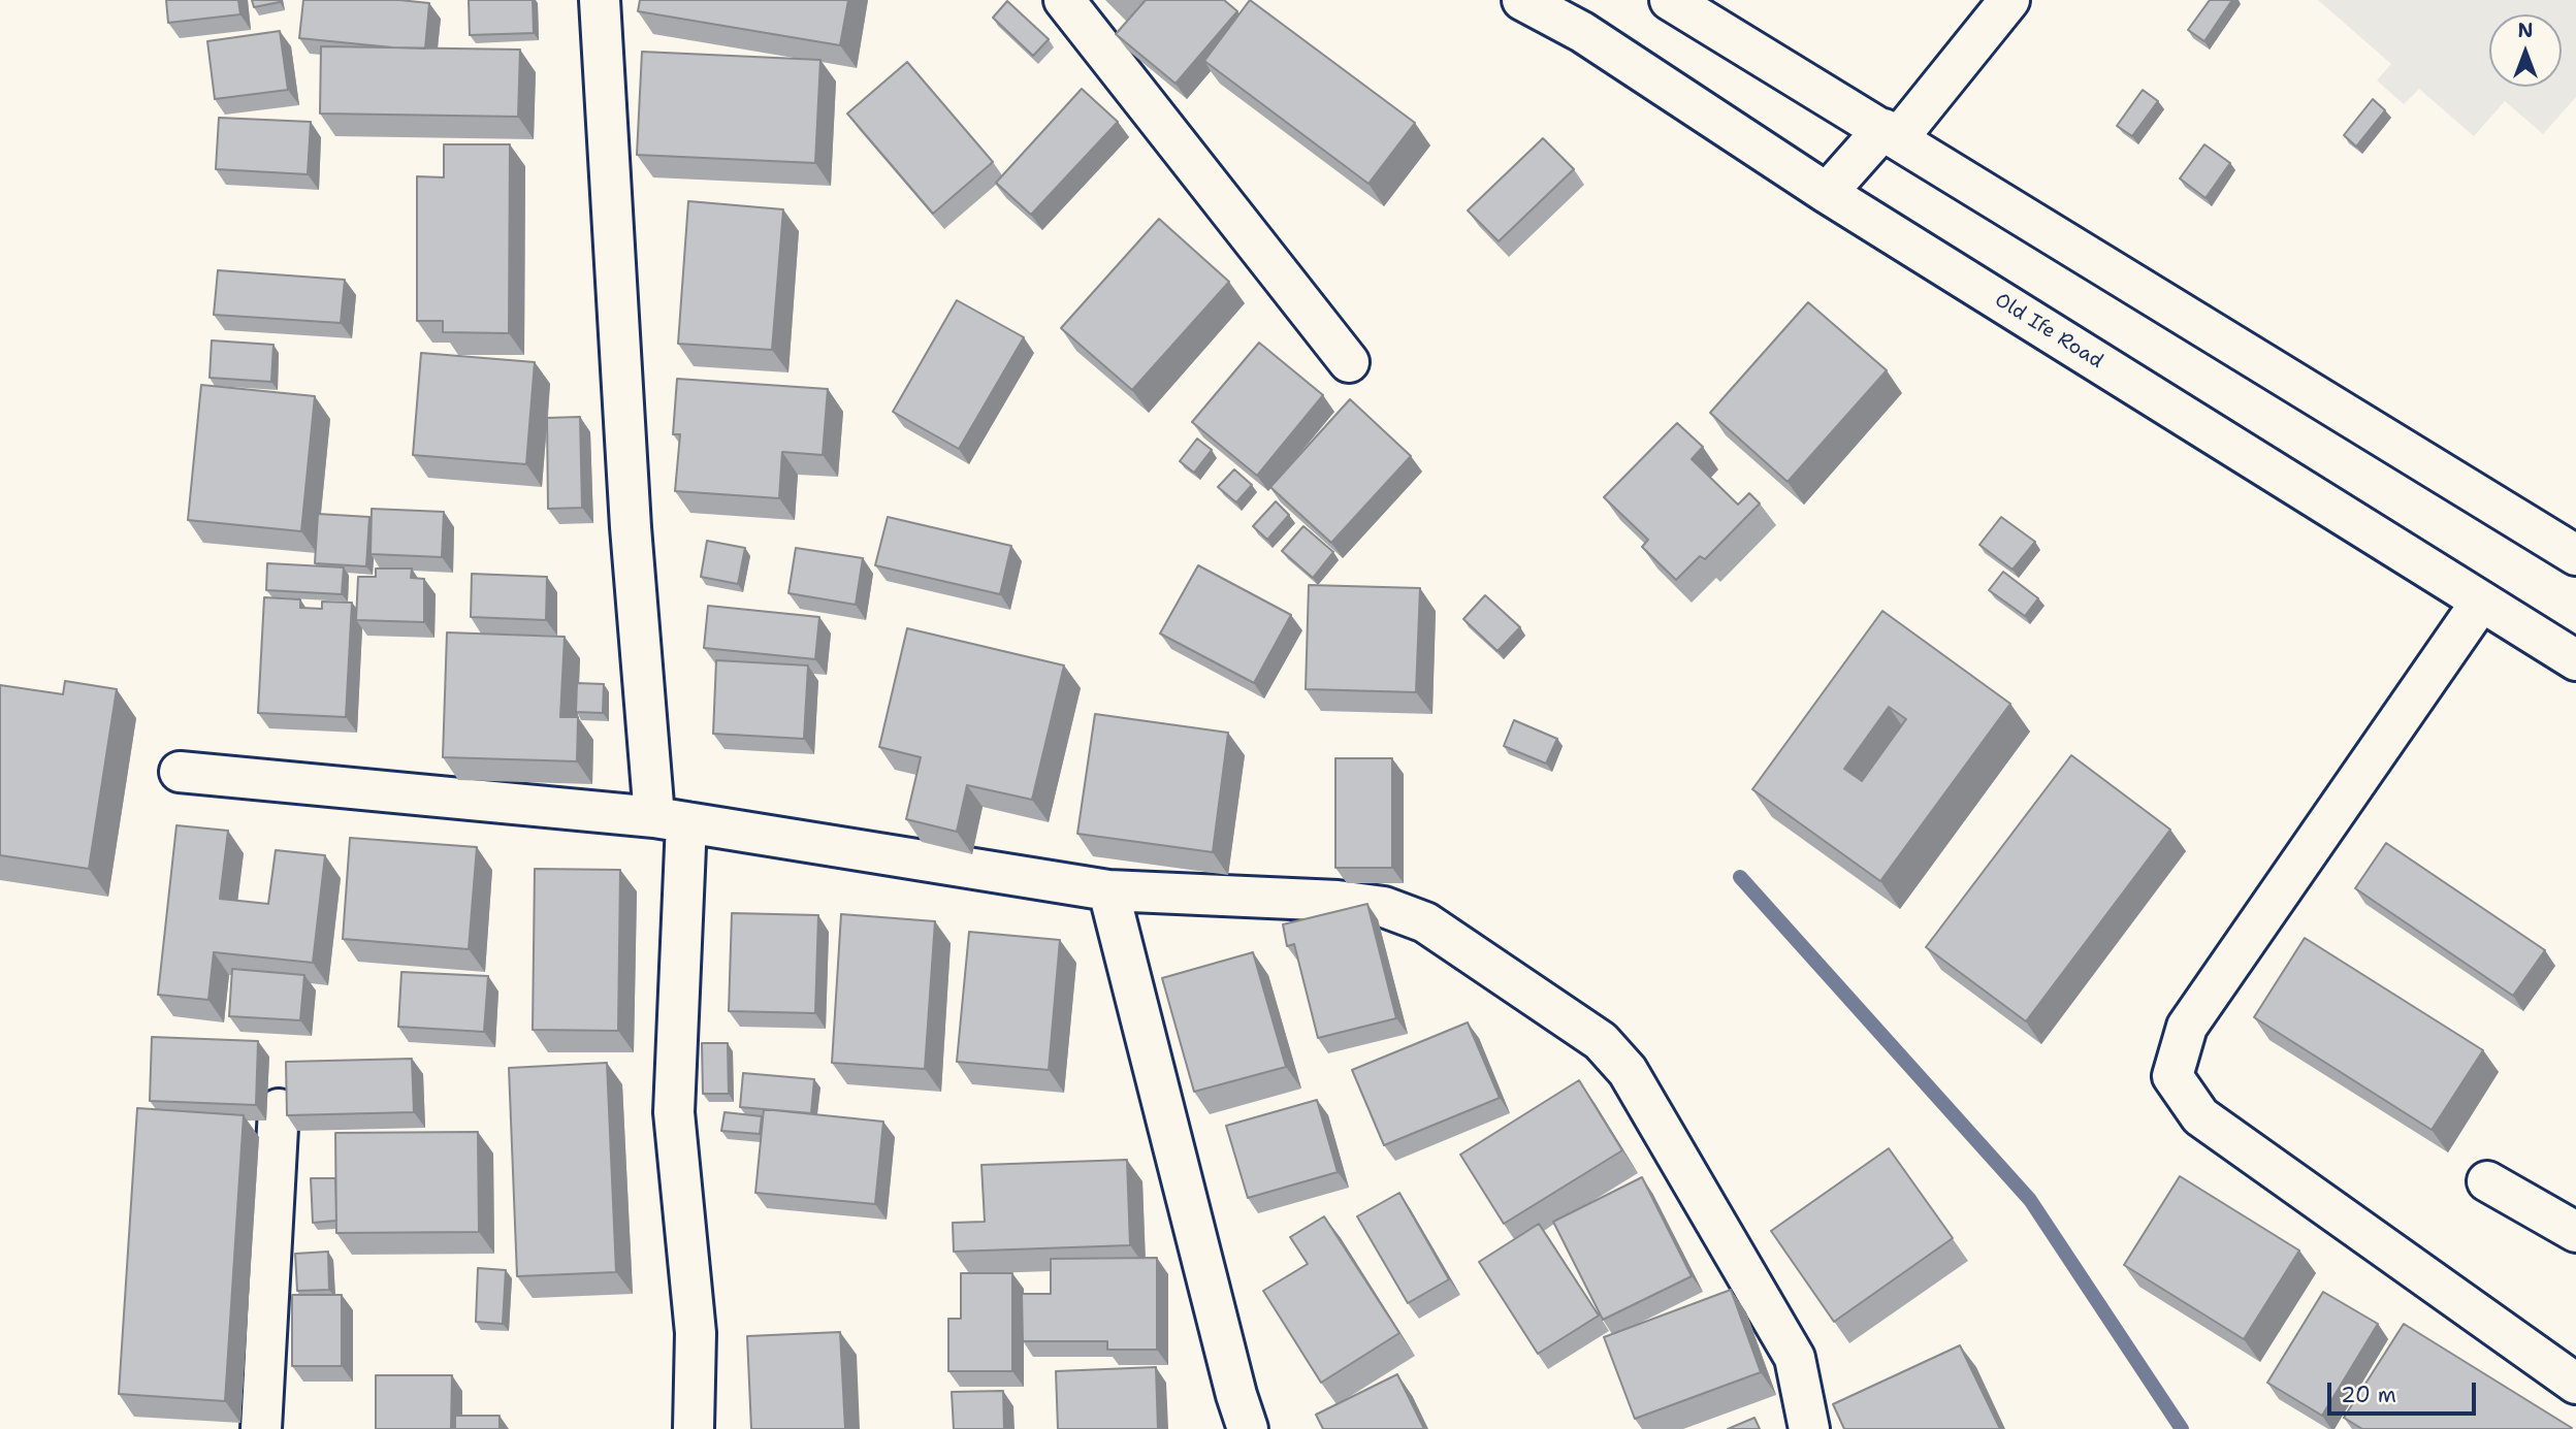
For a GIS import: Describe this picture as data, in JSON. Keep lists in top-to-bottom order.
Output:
{
  "streets": {
    "street": ["Old Ife Road"]
  },
  "scale_bar": "20 m",
  "north": "top"
}
